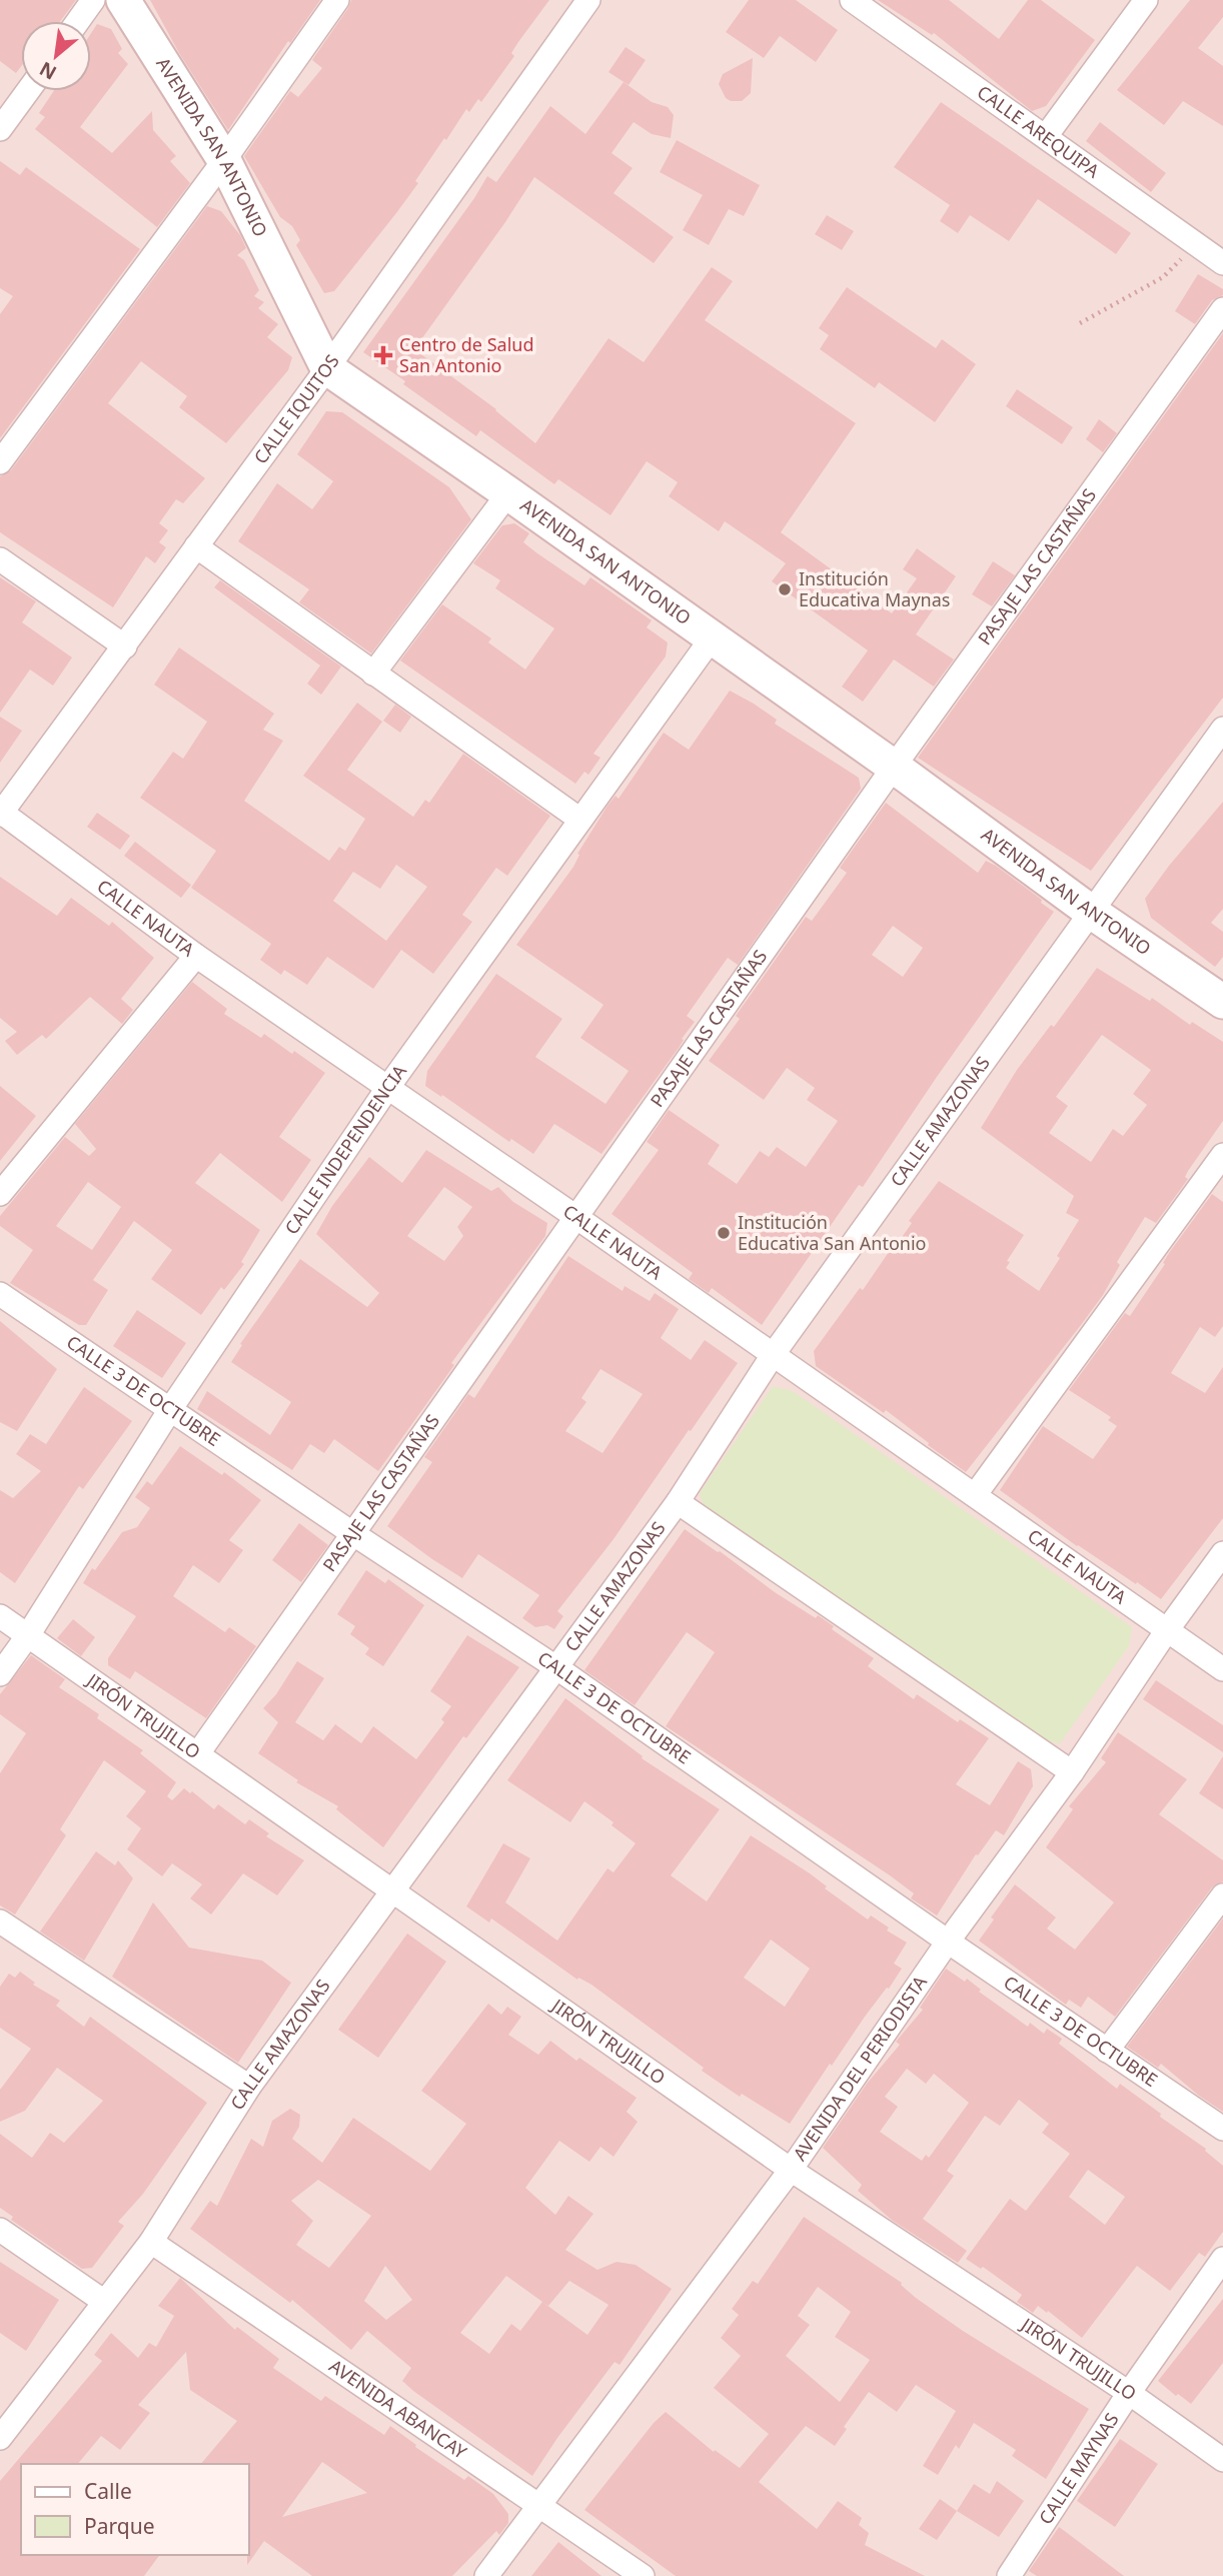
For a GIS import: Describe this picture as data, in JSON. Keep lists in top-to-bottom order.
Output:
{
  "streets": {
    "main road": ["AVENIDA SAN ANTONIO"],
    "street": [
      "CALLE AREQUIPA",
      "CALLE IQUITOS",
      "PASAJE LAS CASTAÑAS",
      "CALLE NAUTA",
      "CALLE AMAZONAS",
      "CALLE INDEPENDENCIA",
      "CALLE 3 DE OCTUBRE",
      "JIRÓN TRUJILLO",
      "AVENIDA DEL PERIODISTA",
      "AVENIDA ABANCAY",
      "CALLE MAYNAS"
    ]
  },
  "crossings": [
    ["AVENIDA SAN ANTONIO", "CALLE IQUITOS"],
    ["AVENIDA SAN ANTONIO", "PASAJE LAS CASTAÑAS"],
    ["AVENIDA SAN ANTONIO", "CALLE AMAZONAS"],
    ["AVENIDA SAN ANTONIO", "CALLE INDEPENDENCIA"],
    ["CALLE IQUITOS", "CALLE NAUTA"],
    ["PASAJE LAS CASTAÑAS", "CALLE NAUTA"],
    ["PASAJE LAS CASTAÑAS", "CALLE 3 DE OCTUBRE"],
    ["PASAJE LAS CASTAÑAS", "JIRÓN TRUJILLO"],
    ["CALLE NAUTA", "CALLE AMAZONAS"],
    ["CALLE NAUTA", "CALLE INDEPENDENCIA"],
    ["CALLE NAUTA", "AVENIDA DEL PERIODISTA"],
    ["CALLE AMAZONAS", "CALLE 3 DE OCTUBRE"],
    ["CALLE AMAZONAS", "JIRÓN TRUJILLO"],
    ["CALLE AMAZONAS", "AVENIDA ABANCAY"],
    ["CALLE INDEPENDENCIA", "CALLE 3 DE OCTUBRE"],
    ["CALLE INDEPENDENCIA", "JIRÓN TRUJILLO"],
    ["CALLE 3 DE OCTUBRE", "AVENIDA DEL PERIODISTA"],
    ["JIRÓN TRUJILLO", "AVENIDA DEL PERIODISTA"],
    ["JIRÓN TRUJILLO", "CALLE MAYNAS"],
    ["AVENIDA DEL PERIODISTA", "AVENIDA ABANCAY"]
  ],
  "places": {
    "health": ["Centro de Salud San Antonio"],
    "other": ["Institución Educativa Maynas", "Institución Educativa San Antonio"]
  },
  "legend": ["Calle", "Parque"],
  "north": "bottom left"
}
